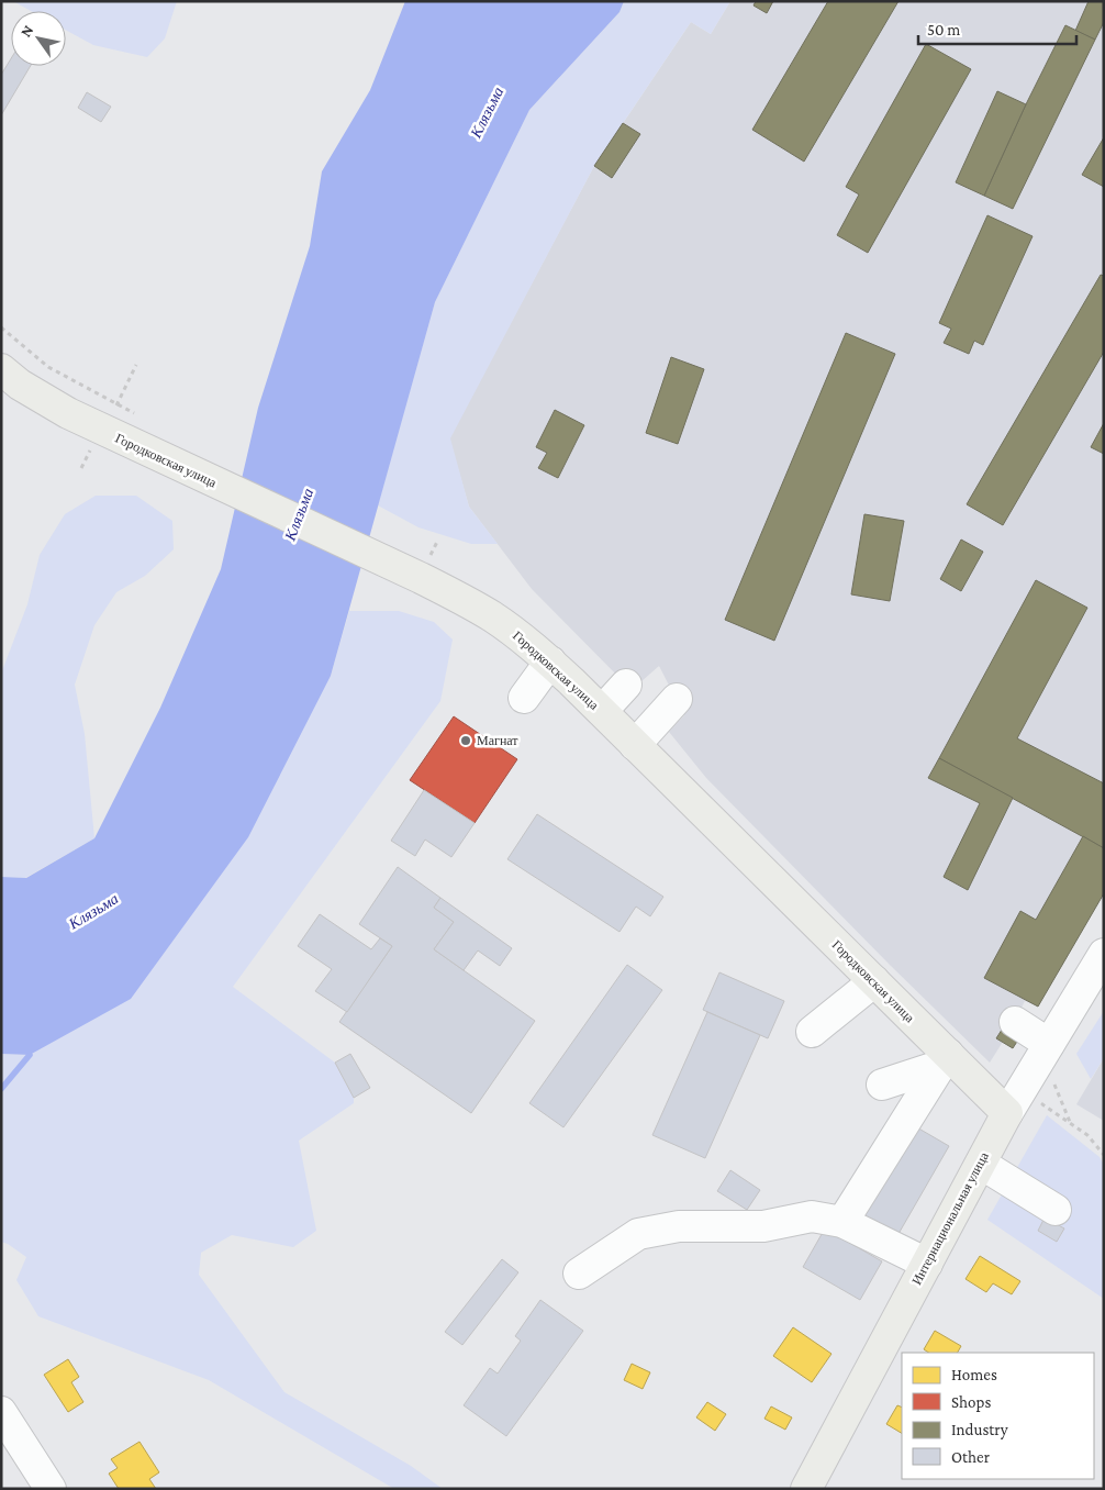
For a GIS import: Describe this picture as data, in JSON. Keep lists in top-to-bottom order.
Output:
{
  "streets": {
    "main road": ["Городковская улица", "Интернациональная улица"]
  },
  "crossings": [
    ["Городковская улица", "Интернациональная улица"]
  ],
  "water": ["Клязьма"],
  "places": ["Магнат"],
  "legend": [
    "Homes",
    "Shops",
    "Industry",
    "Other"
  ],
  "scale_bar": "50 m",
  "north": "top left"
}
